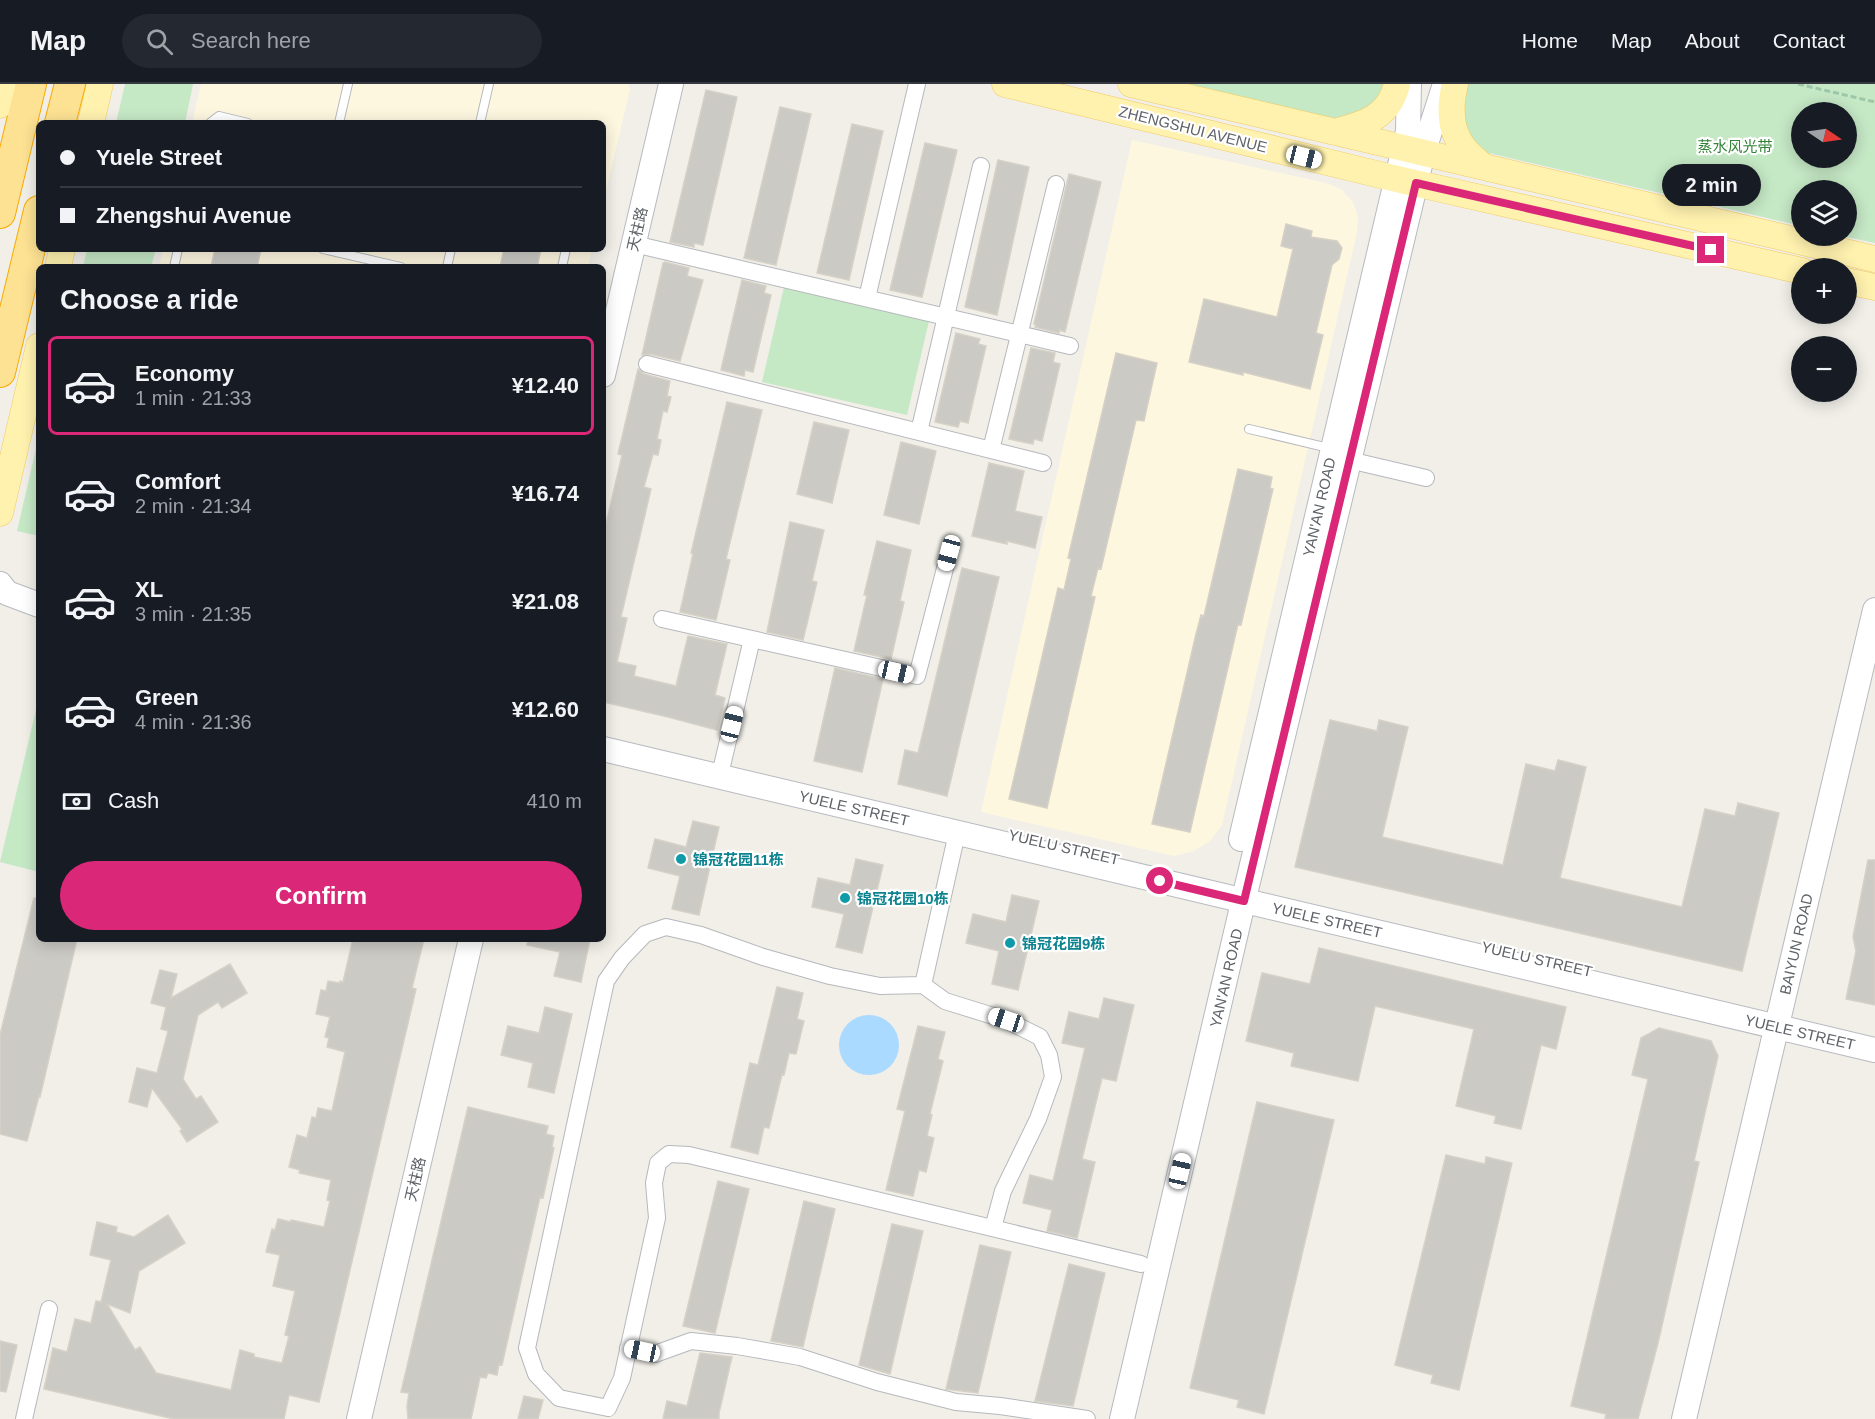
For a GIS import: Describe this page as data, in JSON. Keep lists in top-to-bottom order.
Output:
{
  "streets": {
    "main road": ["ZHENGSHUI AVENUE"],
    "street": [
      "天柱路",
      "YAN'AN ROAD",
      "YUELE STREET",
      "YUELU STREET",
      "BAIYUN ROAD"
    ]
  },
  "crossings": [
    ["ZHENGSHUI AVENUE", "YAN'AN ROAD"],
    ["YAN'AN ROAD", "YUELE STREET"],
    ["YAN'AN ROAD", "YUELU STREET"],
    ["YUELE STREET", "YUELU STREET"],
    ["YUELE STREET", "BAIYUN ROAD"],
    ["YUELU STREET", "BAIYUN ROAD"]
  ],
  "parks": ["蒸水风光带"],
  "places": ["锦冠花园11栋", "锦冠花园10栋", "锦冠花园9栋"],
  "north": "right",
  "page": {
    "header": "Map",
    "search": "Search here",
    "nav": [
      "Home",
      "Map",
      "About",
      "Contact"
    ],
    "map_buttons": ["+", "−"],
    "banner": ["Yuele Street", "Zhengshui Avenue"],
    "bubble": "2 min",
    "heading": "Choose a ride",
    "list": [
      {
        "name": "Economy",
        "note": "1 min · 21:33",
        "value": "¥12.40"
      },
      {
        "name": "Comfort",
        "note": "2 min · 21:34",
        "value": "¥16.74"
      },
      {
        "name": "XL",
        "note": "3 min · 21:35",
        "value": "¥21.08"
      },
      {
        "name": "Green",
        "note": "4 min · 21:36",
        "value": "¥12.60"
      }
    ],
    "pay": ["Cash", "410 m"],
    "buttons": "Confirm"
  }
}
